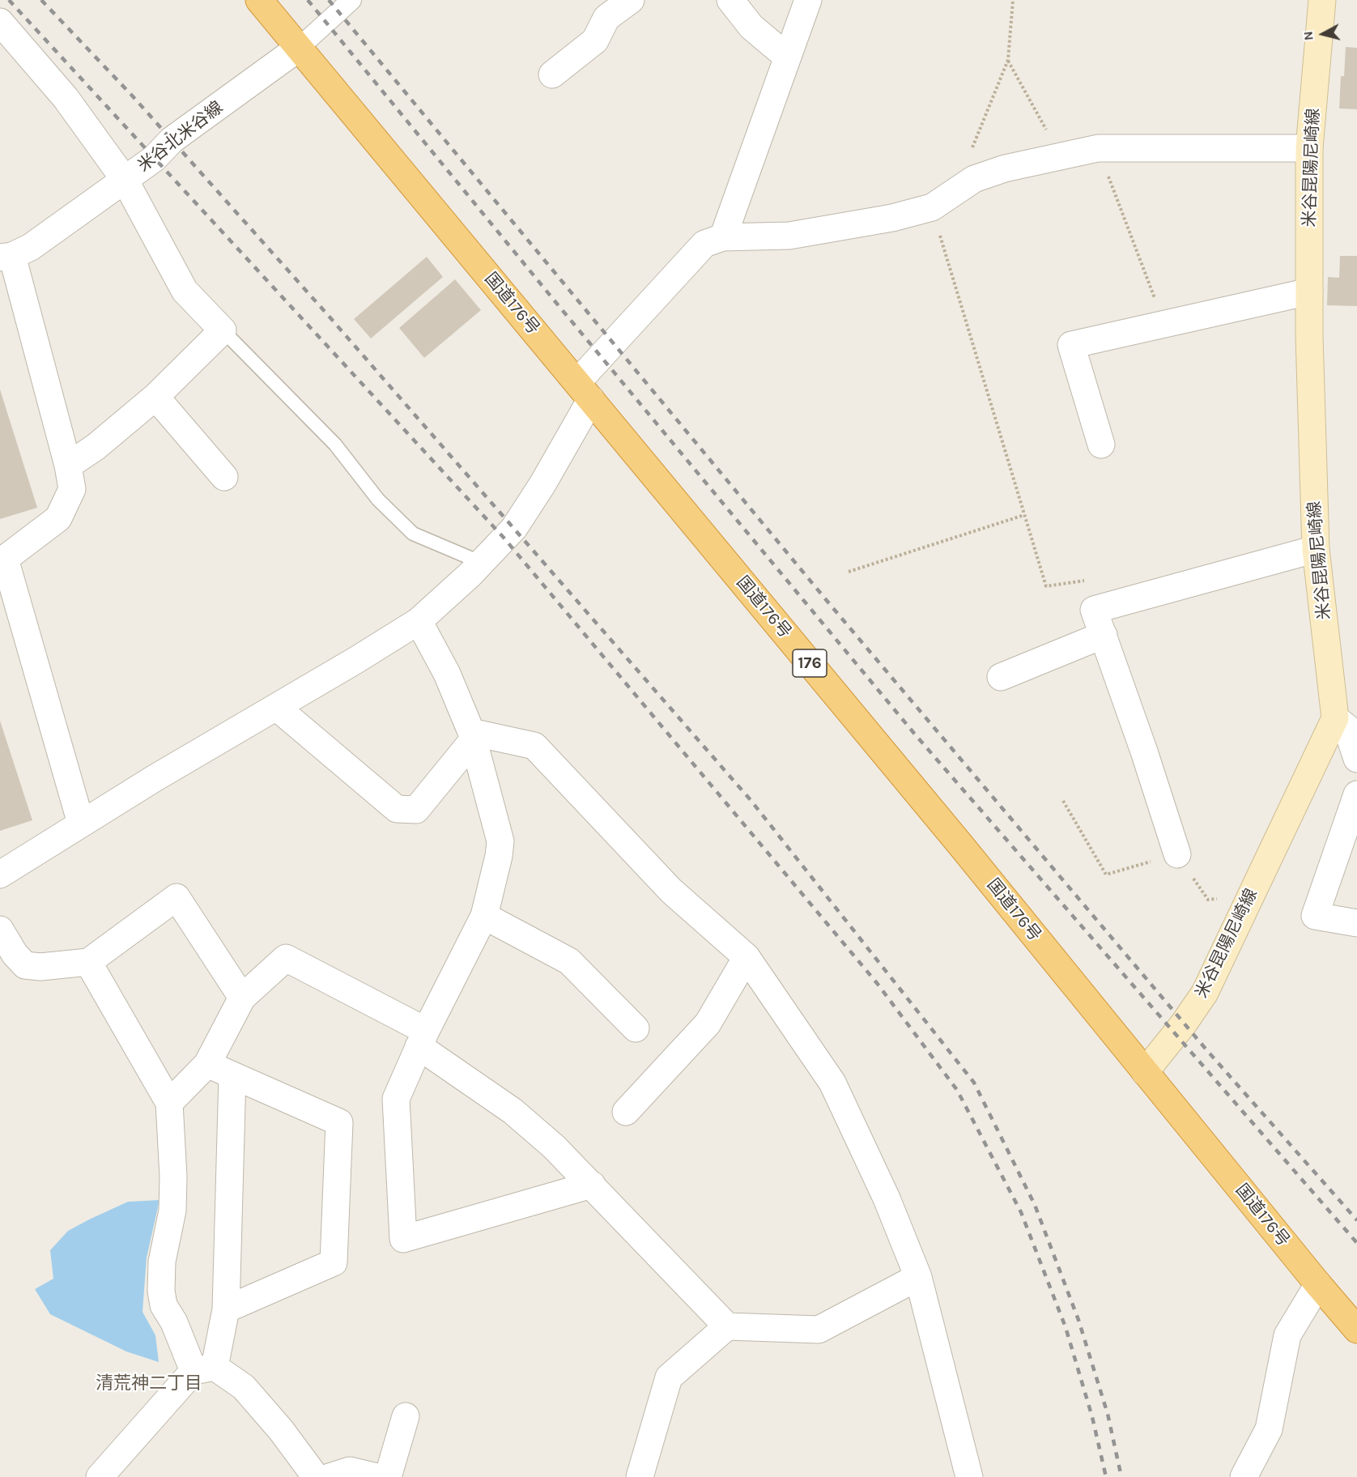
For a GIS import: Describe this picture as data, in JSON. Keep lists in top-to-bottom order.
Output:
{
  "streets": {
    "highway": ["国道176号", "176"],
    "main road": ["米谷昆陽尼崎線"],
    "street": ["米谷北米谷線"]
  },
  "crossings": [
    ["米谷北米谷線", "国道176号"],
    ["米谷昆陽尼崎線", "国道176号"]
  ],
  "districts": ["清荒神二丁目"],
  "north": "left"
}
